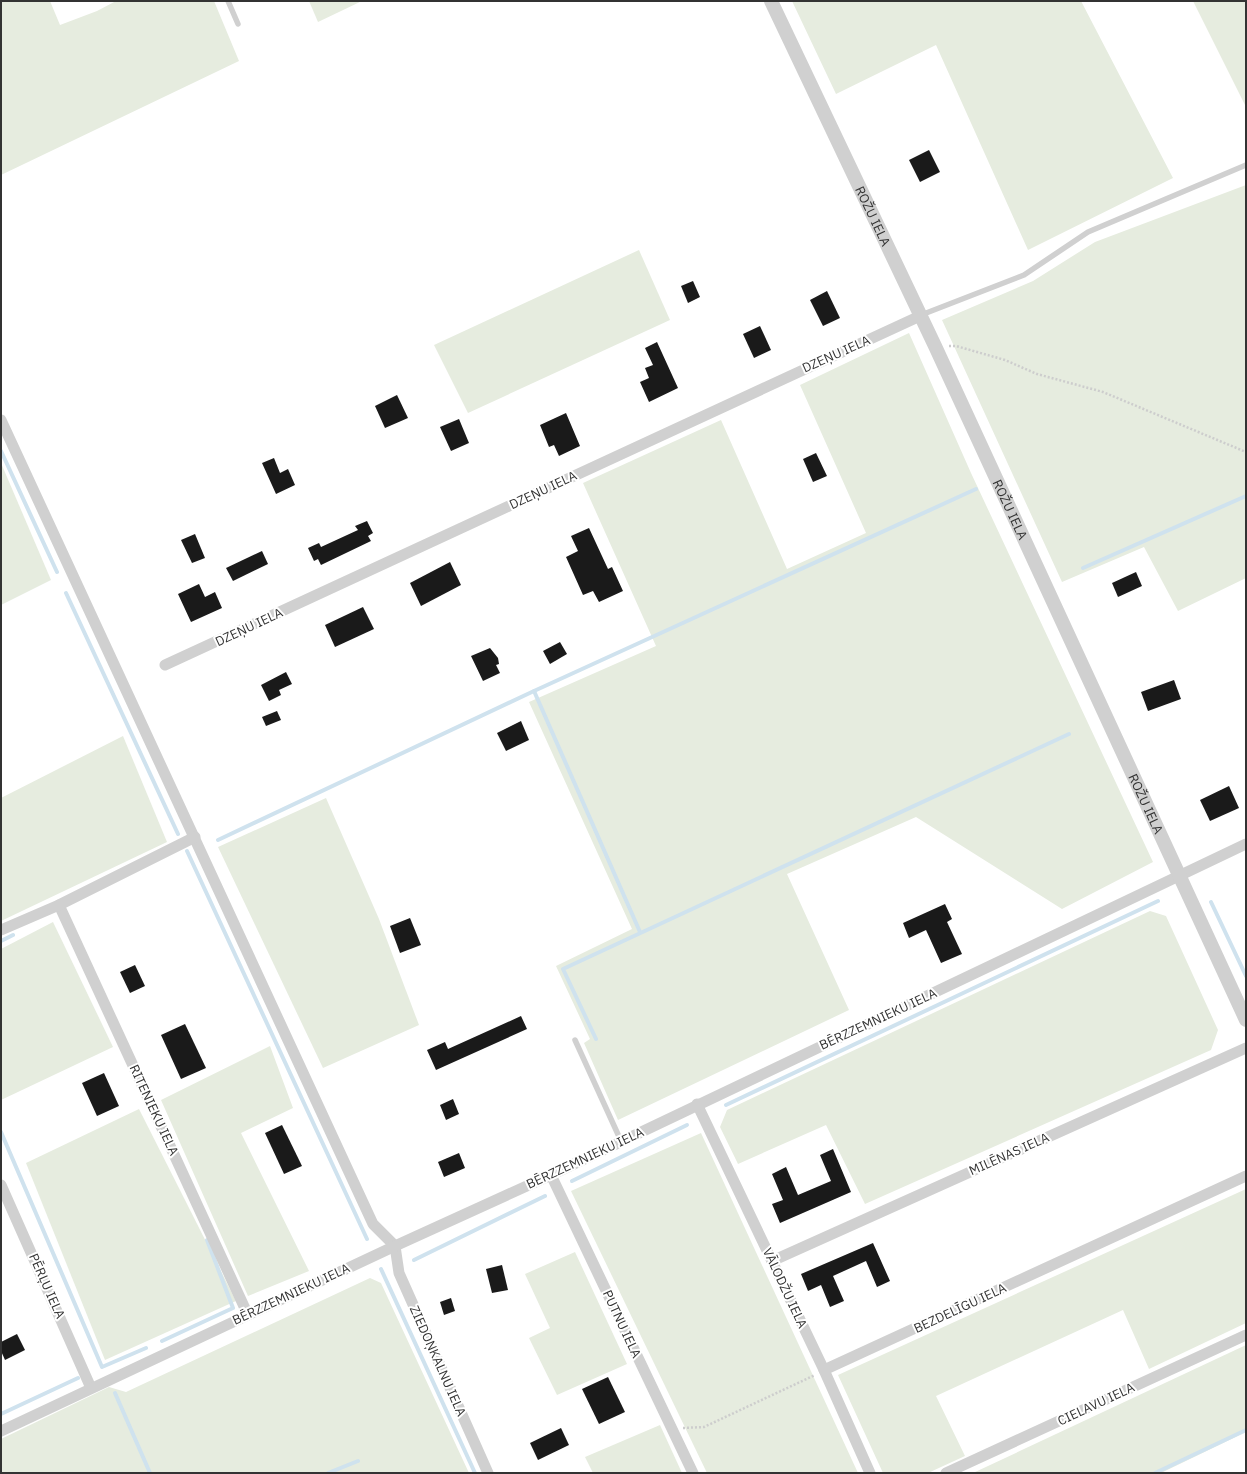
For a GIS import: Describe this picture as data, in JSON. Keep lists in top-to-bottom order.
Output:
{
  "streets": {
    "street": [
      "ROŽU IELA",
      "DZEŅU IELA",
      "BĒRZZEMNIEKU IELA",
      "RITENIEKU IELA",
      "MILĒNAS IELA",
      "PĒRĻU IELA",
      "VĀLODŽU IELA",
      "BEZDELĪGU IELA",
      "PUTNU IELA",
      "ZIEDOŅKALNU IELA",
      "CIELAVU IELA"
    ]
  },
  "crossings": [
    ["ROŽU IELA", "DZEŅU IELA"],
    ["ROŽU IELA", "BĒRZZEMNIEKU IELA"],
    ["BĒRZZEMNIEKU IELA", "RITENIEKU IELA"],
    ["BĒRZZEMNIEKU IELA", "PĒRĻU IELA"],
    ["BĒRZZEMNIEKU IELA", "VĀLODŽU IELA"],
    ["BĒRZZEMNIEKU IELA", "PUTNU IELA"],
    ["BĒRZZEMNIEKU IELA", "ZIEDOŅKALNU IELA"],
    ["MILĒNAS IELA", "VĀLODŽU IELA"],
    ["VĀLODŽU IELA", "BEZDELĪGU IELA"]
  ]
}
